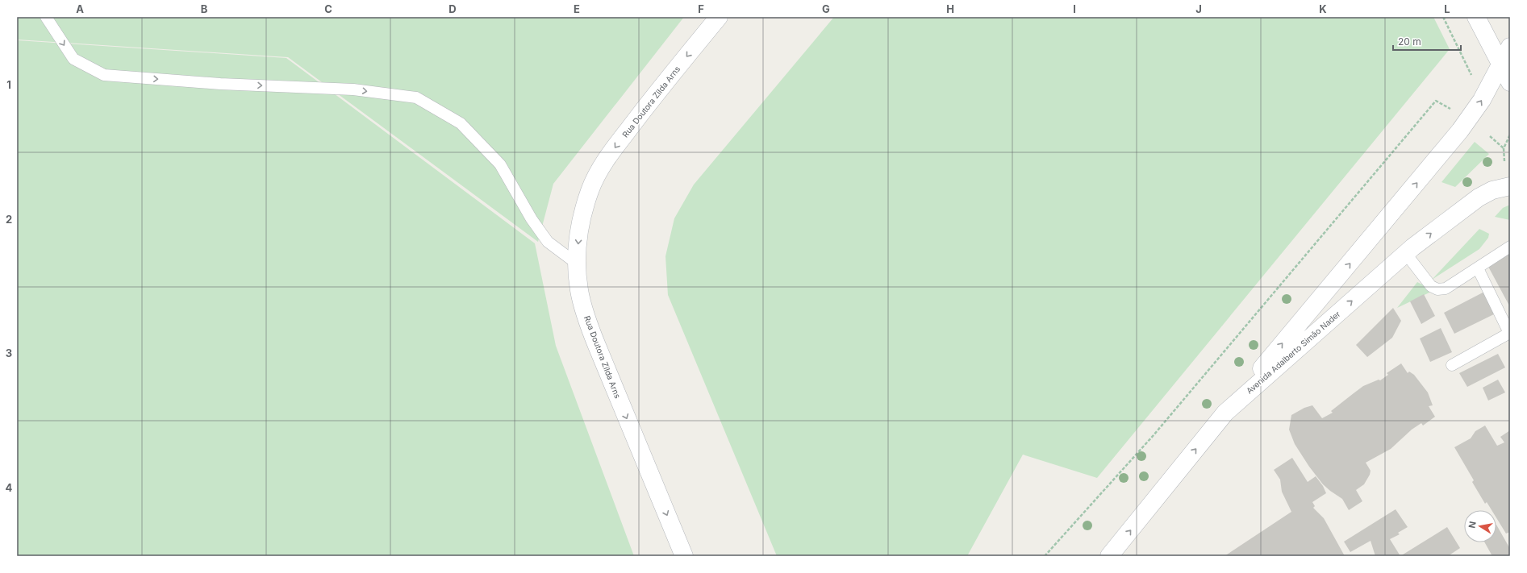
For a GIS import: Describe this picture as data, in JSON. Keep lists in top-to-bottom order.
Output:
{
  "streets": {
    "main road": ["Rua Doutora Zilda Arns", "Avenida Adalberto Simão Nader"]
  },
  "one_way": ["Rua Doutora Zilda Arns"],
  "scale_bar": "20 m",
  "north": "left",
  "grid": {
    "columns": [
      "A",
      "B",
      "C",
      "D",
      "E",
      "F",
      "G",
      "H",
      "I",
      "J",
      "K",
      "L"
    ],
    "rows": [
      "1",
      "2",
      "3",
      "4"
    ]
  }
}
